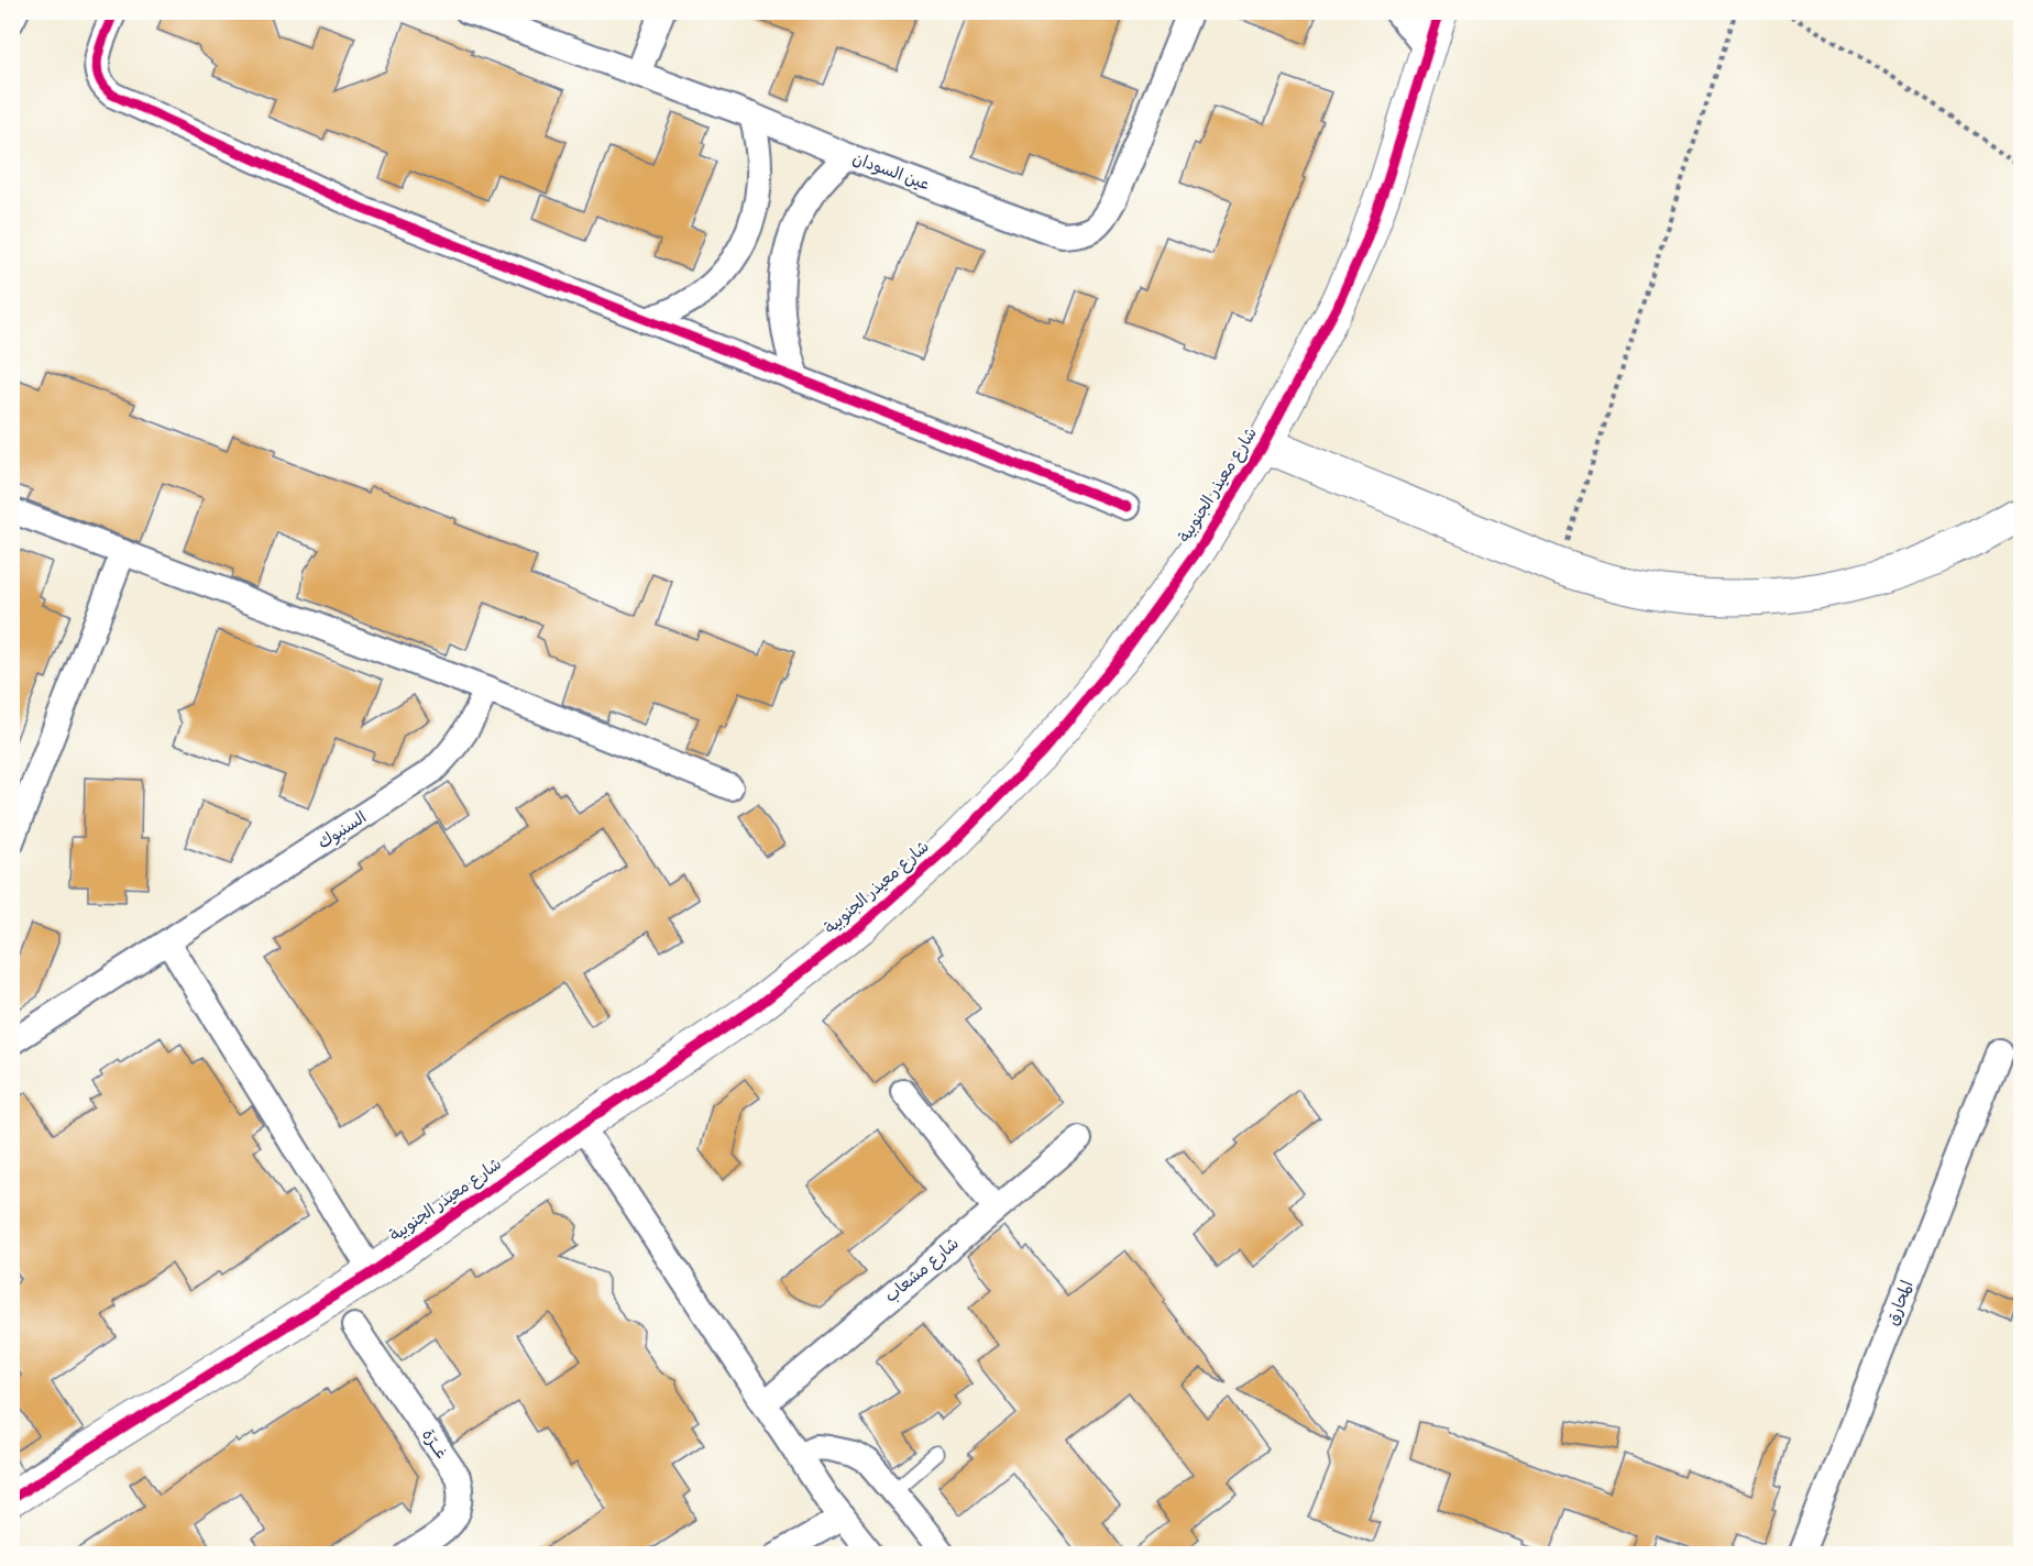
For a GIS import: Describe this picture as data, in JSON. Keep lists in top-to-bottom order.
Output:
{
  "streets": {
    "street": [
      "عين السودان",
      "شارع معيذر الجنوبية",
      "السنبوك",
      "شارع مشعاب",
      "المحارق",
      "غــرّة"
    ]
  }
}
